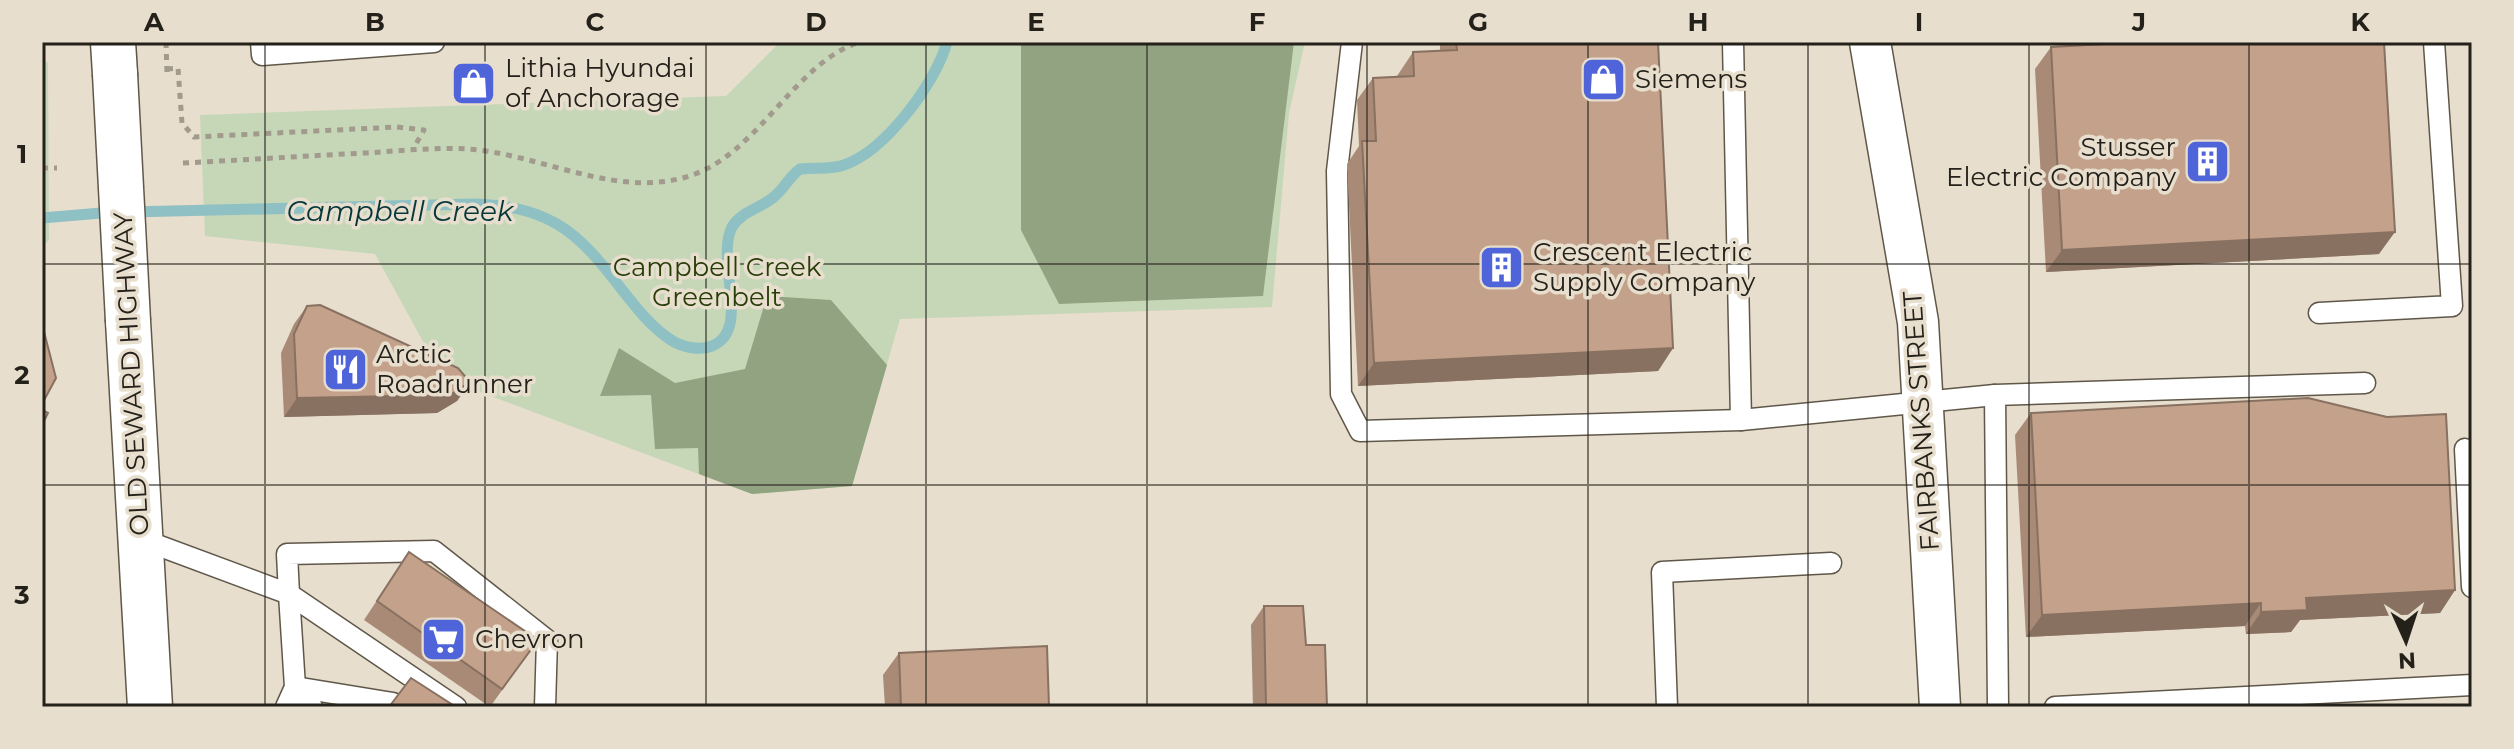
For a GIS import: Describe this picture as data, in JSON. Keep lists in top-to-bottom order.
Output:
{
  "streets": {
    "main road": ["OLD SEWARD HIGHWAY"],
    "street": ["FAIRBANKS STREET"]
  },
  "water": ["Campbell Creek"],
  "parks": ["Campbell Creek Greenbelt"],
  "places": {
    "shop": ["Siemens", "Lithia Hyundai of Anchorage"],
    "building": ["Stusser Electric Company", "Crescent Electric Supply Company"],
    "restaurant": ["Arctic Roadrunner"],
    "supermarket": ["Chevron"]
  },
  "north": "bottom",
  "grid": {
    "columns": [
      "A",
      "B",
      "C",
      "D",
      "E",
      "F",
      "G",
      "H",
      "I",
      "J",
      "K"
    ],
    "rows": ["1", "2", "3"]
  }
}
